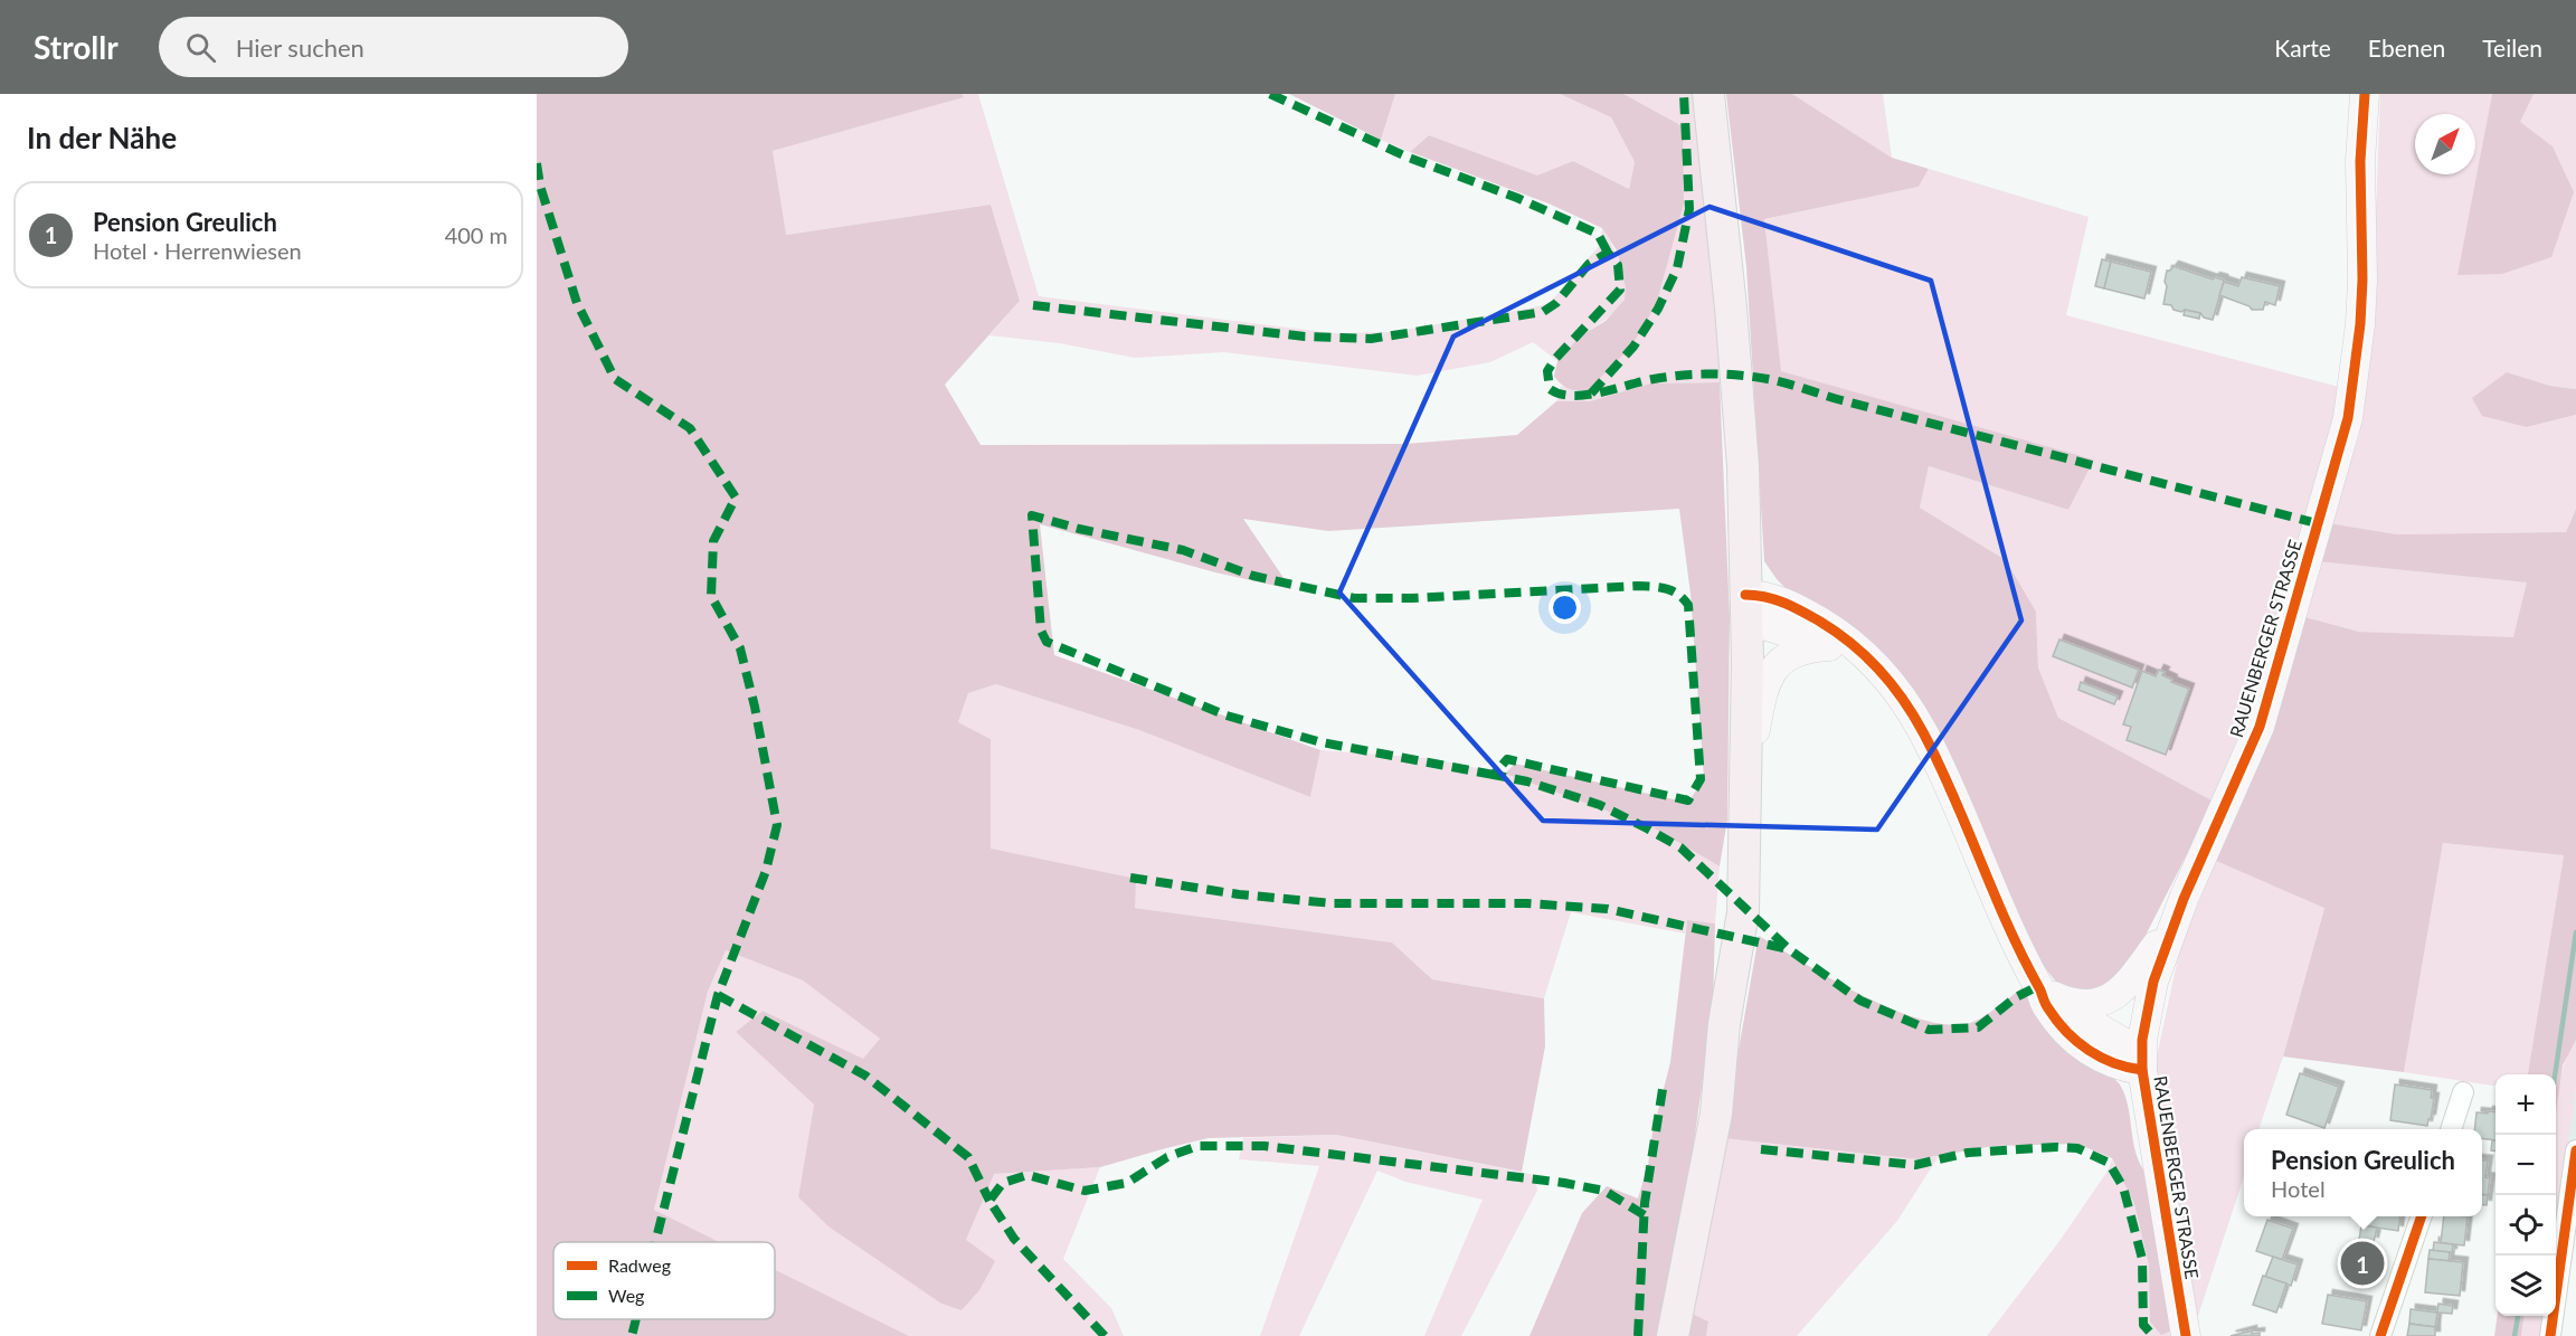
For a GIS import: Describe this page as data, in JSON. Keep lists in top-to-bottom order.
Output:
{
  "streets": {
    "street": ["RAUENBERGER STRASSE"]
  },
  "legend": ["Radweg", "Weg"],
  "north": "top right",
  "page": {
    "header": "Strollr",
    "search": "Hier suchen",
    "nav": ["Karte", "Ebenen", "Teilen"],
    "heading": "In der Nähe",
    "list": [
      {
        "mark": "1",
        "name": "Pension Greulich",
        "note": "Hotel · Herrenwiesen",
        "value": "400 m"
      }
    ],
    "map_buttons": ["+", "−"],
    "popup": ["Pension Greulich", "Hotel"],
    "pins": "1"
  }
}
